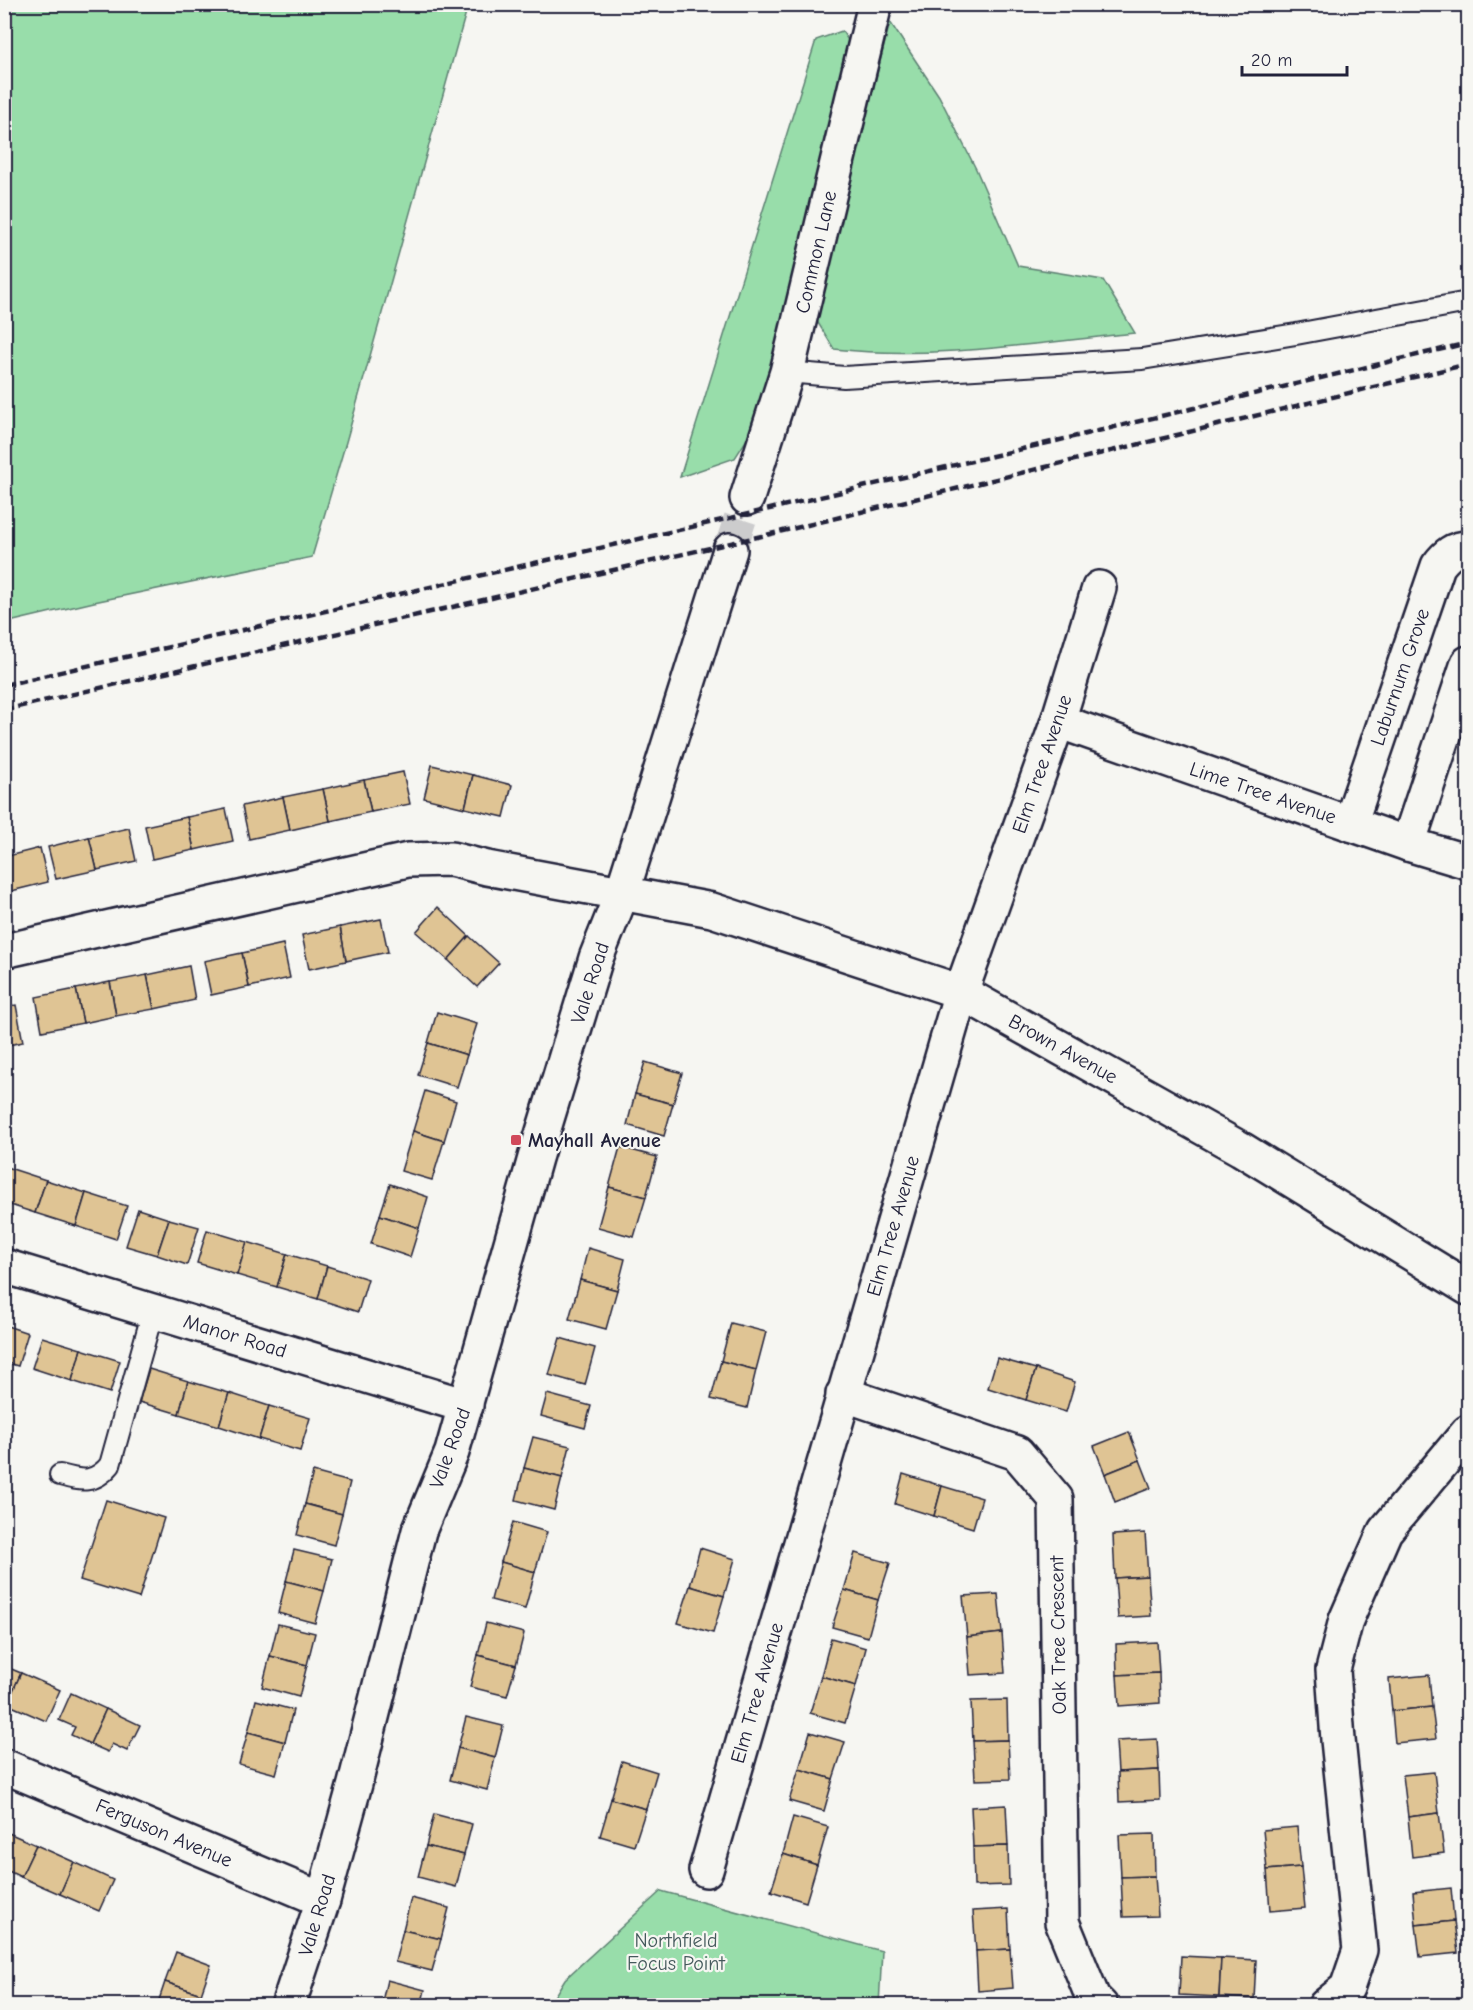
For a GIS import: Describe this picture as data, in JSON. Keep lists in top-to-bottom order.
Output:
{
  "streets": {
    "street": [
      "Common Lane",
      "Laburnum Grove",
      "Elm Tree Avenue",
      "Lime Tree Avenue",
      "Vale Road",
      "Brown Avenue",
      "Manor Road",
      "Oak Tree Crescent",
      "Ferguson Avenue"
    ]
  },
  "crossings": [
    ["Laburnum Grove", "Lime Tree Avenue"],
    ["Elm Tree Avenue", "Lime Tree Avenue"],
    ["Elm Tree Avenue", "Brown Avenue"],
    ["Elm Tree Avenue", "Oak Tree Crescent"],
    ["Vale Road", "Brown Avenue"],
    ["Vale Road", "Manor Road"],
    ["Vale Road", "Ferguson Avenue"]
  ],
  "parks": ["Northfield Focus Point"],
  "places": {
    "transit": ["Mayhall Avenue"]
  },
  "scale_bar": "20 m"
}
